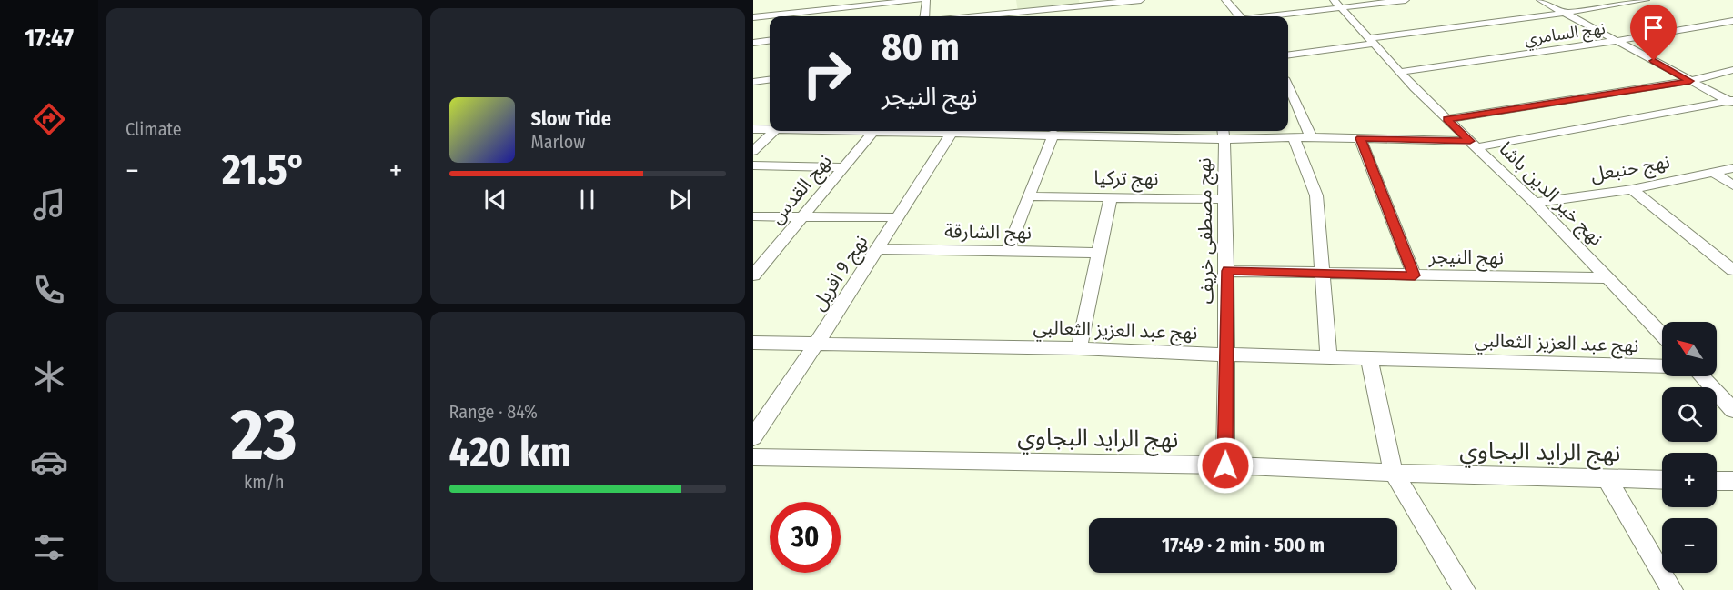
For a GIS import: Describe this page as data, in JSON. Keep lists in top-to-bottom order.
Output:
{
  "streets": {
    "street": [
      "نهج السامري",
      "نهج حنبعل",
      "نهج تركيا",
      "نهج القدس",
      "نهج خير الدين باشا",
      "نهج مصطفى خريف",
      "نهج الشارقة",
      "نهج النيجر",
      "نهج 9 افريل",
      "نهج عبد العزيز الثعالبي",
      "نهج الرايد البجاوي"
    ]
  },
  "crossings": [
    ["نهج السامري", "نهج خير الدين باشا"],
    ["نهج حنبعل", "نهج خير الدين باشا"],
    ["نهج تركيا", "نهج مصطفى خريف"],
    ["نهج خير الدين باشا", "نهج النيجر"],
    ["نهج مصطفى خريف", "نهج النيجر"],
    ["نهج مصطفى خريف", "نهج عبد العزيز الثعالبي"],
    ["نهج مصطفى خريف", "نهج الرايد البجاوي"],
    ["نهج الشارقة", "نهج 9 افريل"],
    ["نهج 9 افريل", "نهج عبد العزيز الثعالبي"]
  ],
  "north": "top left",
  "page": {
    "tabs": "17:47",
    "tile": [
      "Climate",
      ["23", "km/h"],
      ["Range · 84%", "420 km"]
    ],
    "turn": ["80 m", "نهج النيجر"],
    "song": ["Slow Tide", "Marlow"],
    "heat": ["−", "21.5°", "+"],
    "map_buttons": ["+", "−"],
    "limit": "30",
    "trip": "17:49 · 2 min · 500 m"
  }
}
